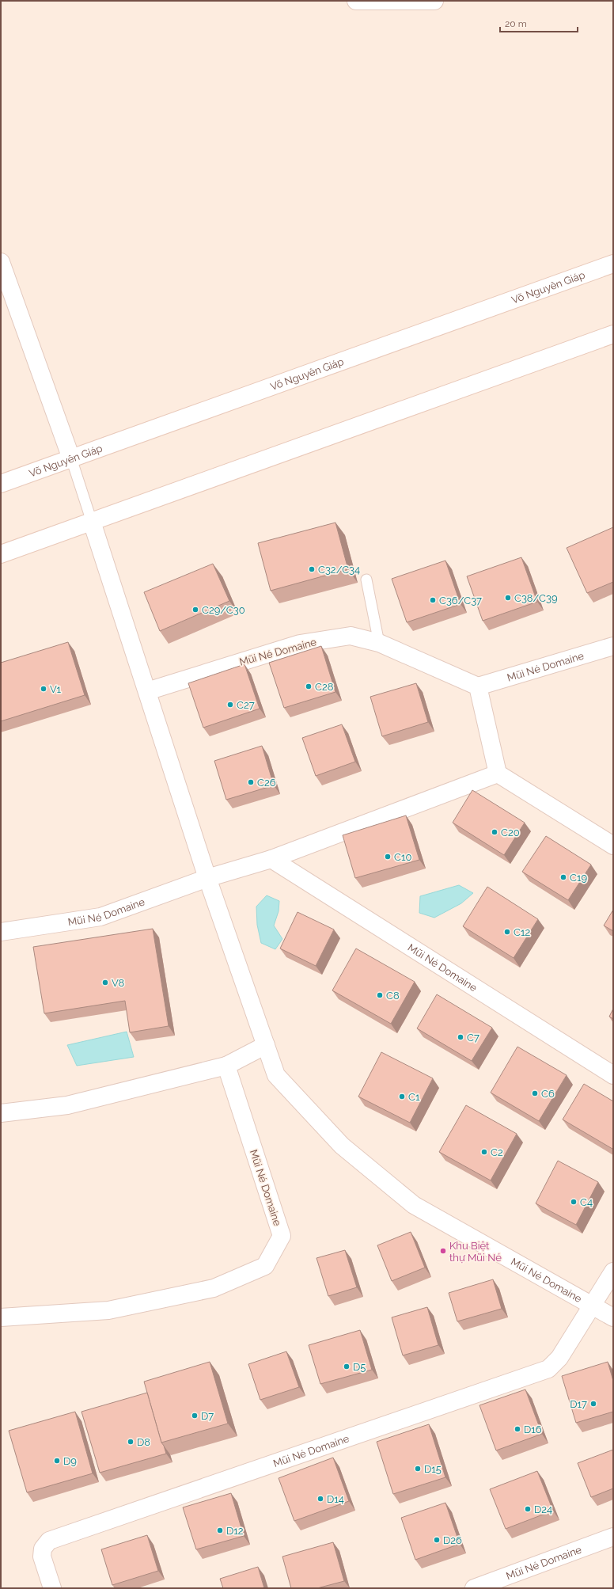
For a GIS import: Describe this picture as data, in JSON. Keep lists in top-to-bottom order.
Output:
{
  "streets": {
    "street": ["Võ Nguyên Giáp", "Mũi Né Domaine"]
  },
  "places": [
    "C32/C34",
    "C38/C39",
    "C36/C37",
    "C29/C30",
    "C28",
    "V1",
    "C27",
    "C26",
    "C20",
    "C10",
    "C19",
    "C12",
    "V8",
    "C8",
    "C7",
    "C6",
    "C1",
    "C2",
    "C4",
    "Khu Biệt thự Mũi Né",
    "D5",
    "D17",
    "D7",
    "D16",
    "D8",
    "D9",
    "D15",
    "D14",
    "D24",
    "D12",
    "D26"
  ],
  "scale_bar": "20 m"
}
